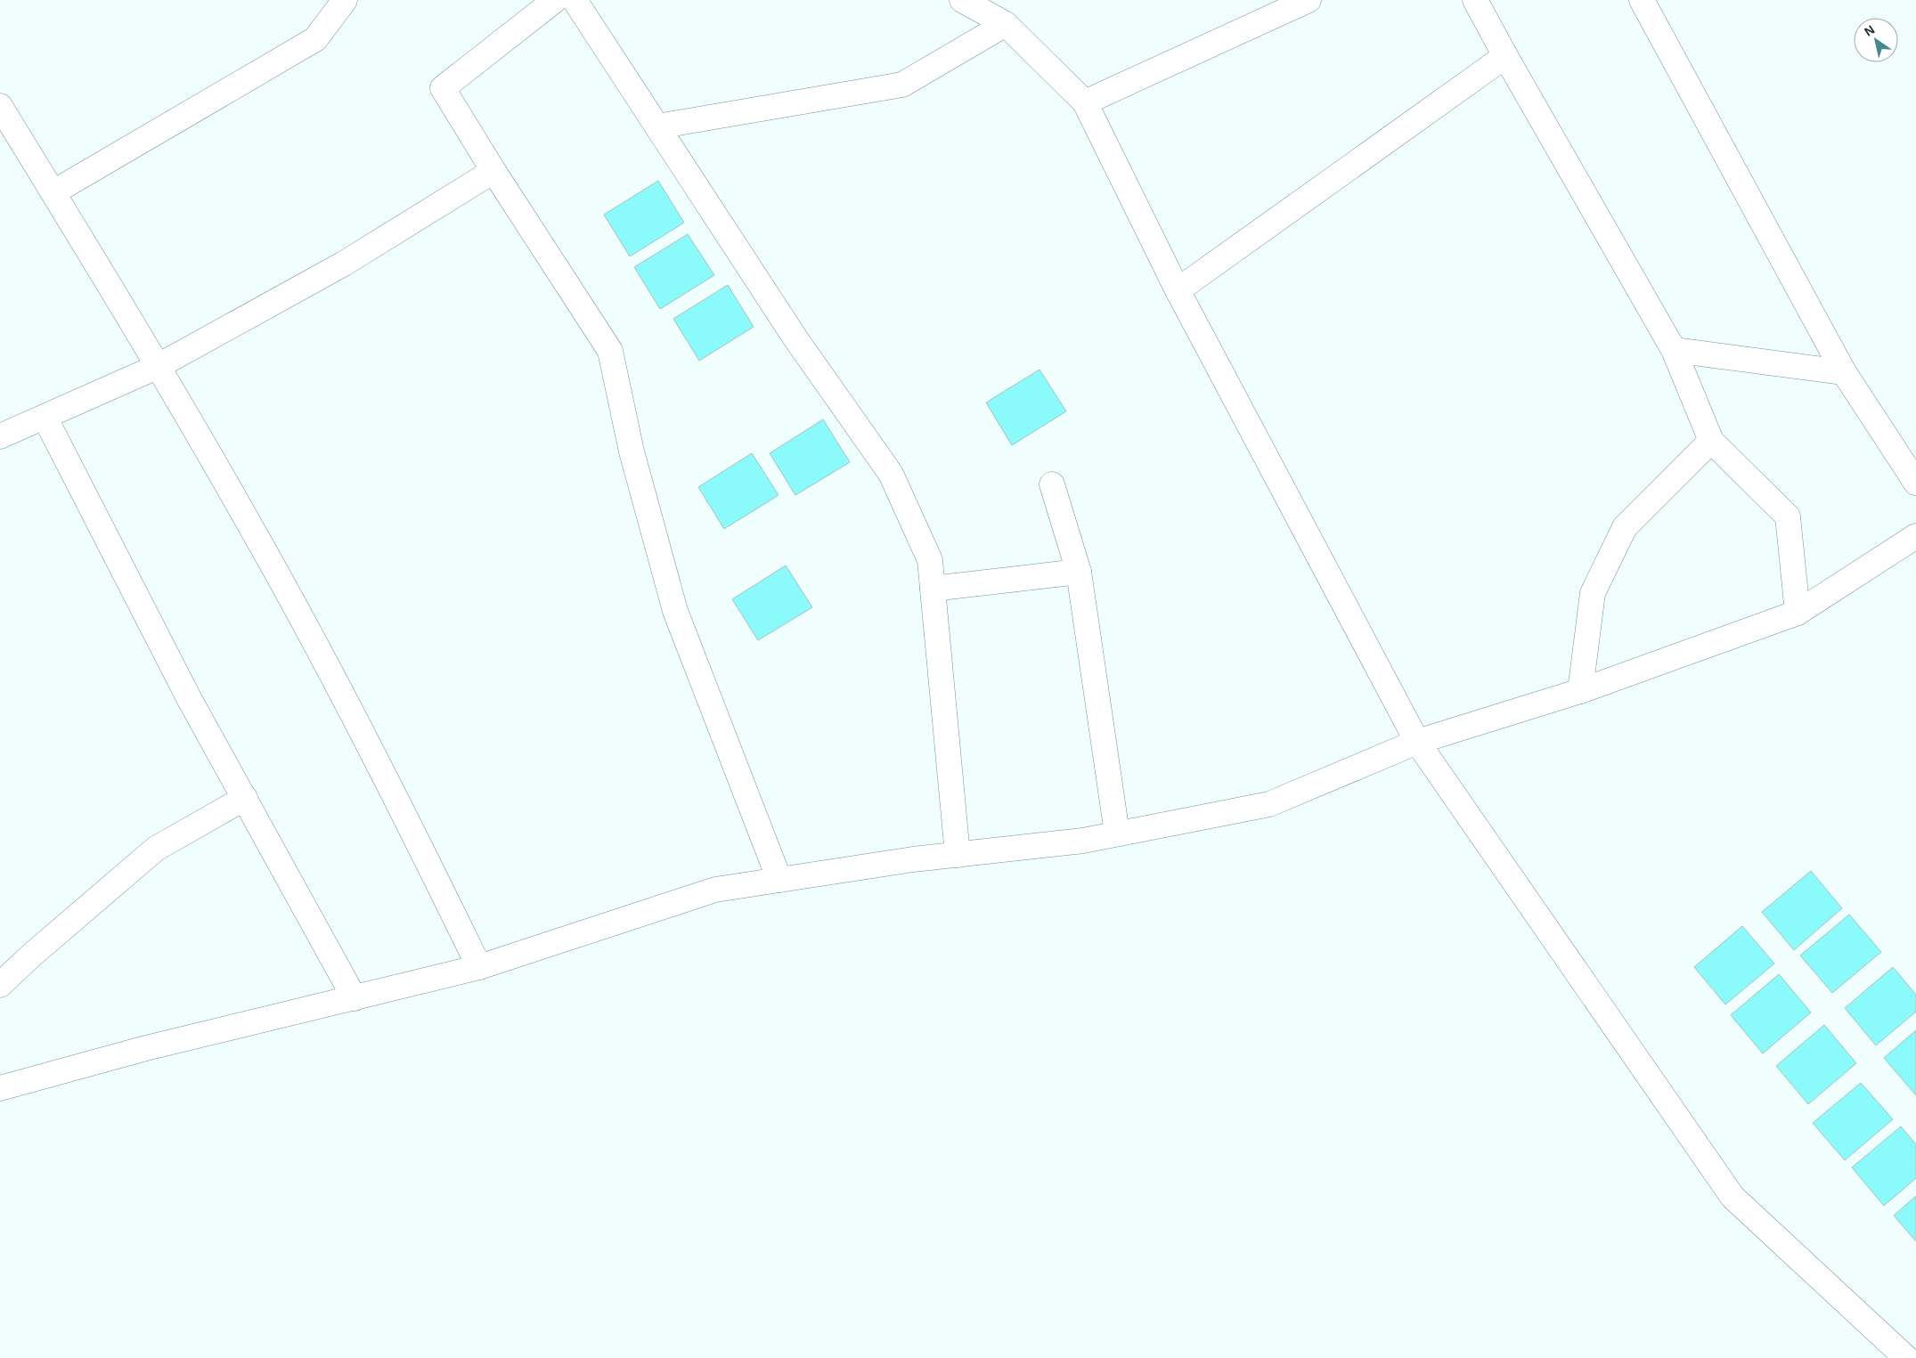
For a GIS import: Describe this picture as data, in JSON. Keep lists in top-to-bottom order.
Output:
{
  "north": "top left"
}
